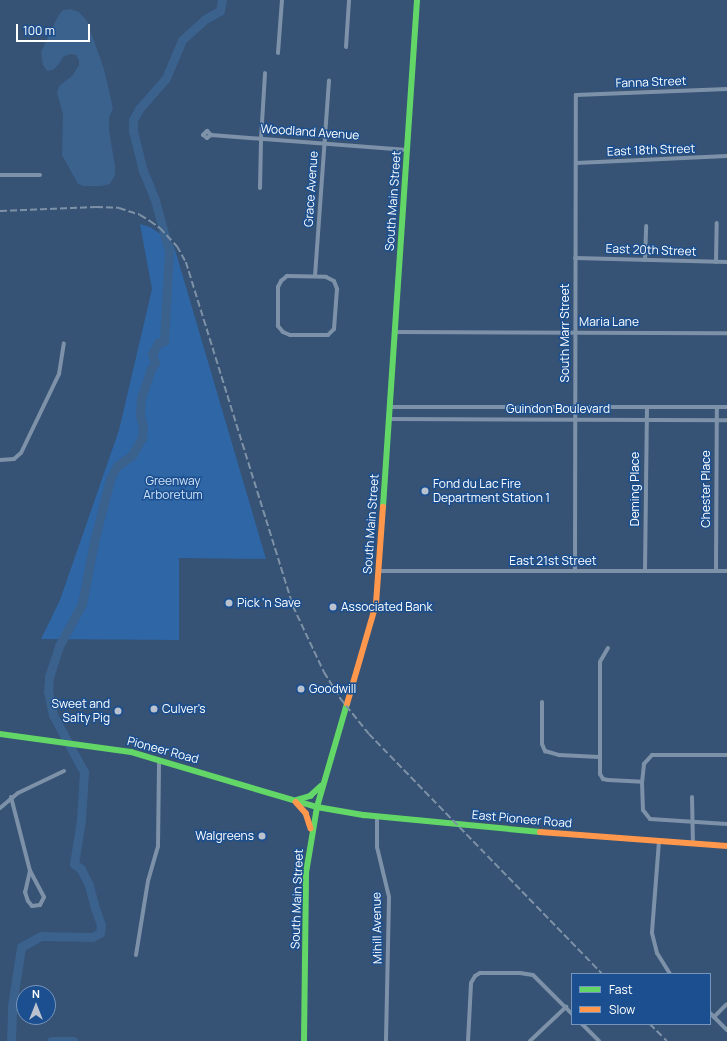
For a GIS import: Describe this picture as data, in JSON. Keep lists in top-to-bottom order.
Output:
{
  "streets": {
    "main road": ["South Main Street", "Pioneer Road", "East Pioneer Road"],
    "street": [
      "Fanna Street",
      "Woodland Avenue",
      "East 18th Street",
      "Grace Avenue",
      "East 20th Street",
      "Maria Lane",
      "South Marr Street",
      "Guindon Boulevard",
      "Deming Place",
      "Chester Place",
      "East 21st Street",
      "Mihill Avenue"
    ]
  },
  "crossings": [
    ["Fanna Street", "South Marr Street"],
    ["Woodland Avenue", "Grace Avenue"],
    ["Woodland Avenue", "South Main Street"],
    ["East 18th Street", "South Marr Street"],
    ["South Main Street", "Maria Lane"],
    ["South Main Street", "Guindon Boulevard"],
    ["South Main Street", "East 21st Street"],
    ["South Main Street", "Pioneer Road"],
    ["South Main Street", "East Pioneer Road"],
    ["East 20th Street", "South Marr Street"],
    ["Maria Lane", "South Marr Street"],
    ["South Marr Street", "Guindon Boulevard"],
    ["South Marr Street", "East 21st Street"],
    ["Guindon Boulevard", "Deming Place"],
    ["Guindon Boulevard", "Chester Place"],
    ["Deming Place", "East 21st Street"],
    ["Chester Place", "East 21st Street"],
    ["Pioneer Road", "East Pioneer Road"],
    ["East Pioneer Road", "Mihill Avenue"]
  ],
  "parks": ["Greenway Arboretum"],
  "places": [
    "Fond du Lac Fire Department Station 1",
    "Pick 'n Save",
    "Associated Bank",
    "Goodwill",
    "Culver's",
    "Sweet and Salty Pig",
    "Walgreens"
  ],
  "legend": ["Fast", "Slow"],
  "scale_bar": "100 m",
  "north": "top"
}
